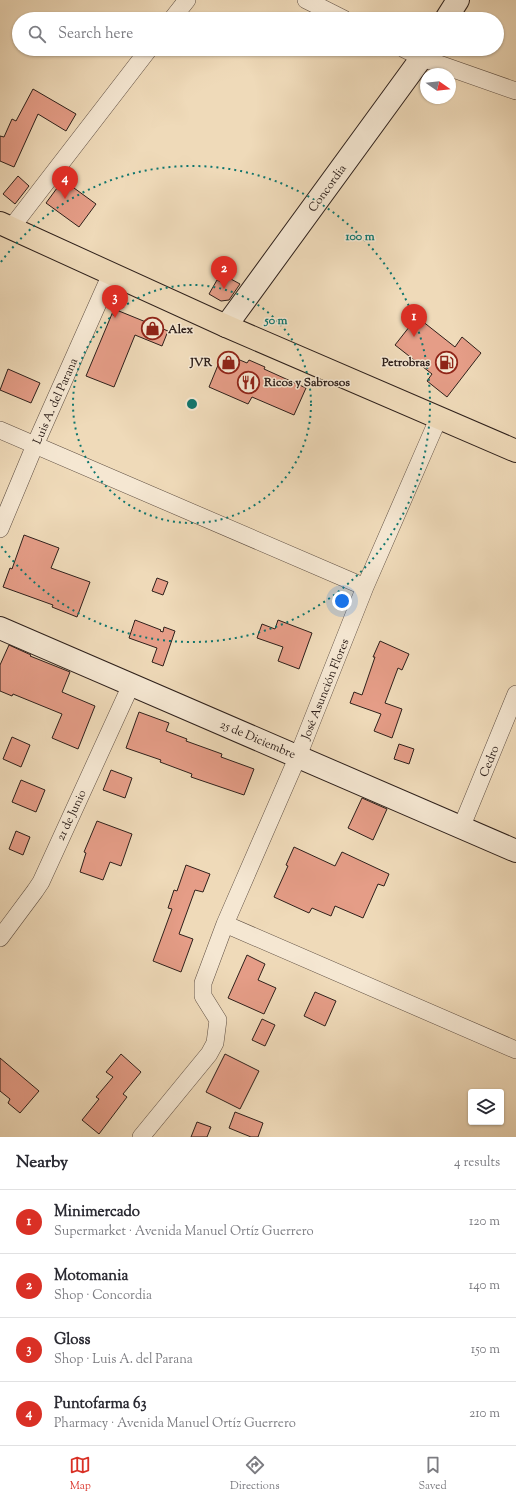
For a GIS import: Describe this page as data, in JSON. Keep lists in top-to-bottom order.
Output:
{
  "streets": {
    "street": [
      "Concordia",
      "Luis A. del Parana",
      "José Asunción Flores",
      "25 de Diciembre",
      "Cedro",
      "21 de Junio"
    ]
  },
  "crossings": [
    ["José Asunción Flores", "25 de Diciembre"],
    ["25 de Diciembre", "Cedro"],
    ["25 de Diciembre", "21 de Junio"]
  ],
  "places": {
    "shop": ["Alex", "JVR"],
    "fuel station": ["Petrobras"],
    "restaurant": ["Ricos y Sabrosos"]
  },
  "north": "right",
  "page": {
    "search": "Search here",
    "pins": [
      "4",
      "2",
      "3",
      "1"
    ],
    "heading": ["Nearby", "4 results"],
    "list": [
      {
        "mark": "1",
        "name": "Minimercado",
        "note": "Supermarket · Avenida Manuel Ortíz Guerrero",
        "value": "120 m"
      },
      {
        "mark": "2",
        "name": "Motomania",
        "note": "Shop · Concordia",
        "value": "140 m"
      },
      {
        "mark": "3",
        "name": "Gloss",
        "note": "Shop · Luis A. del Parana",
        "value": "150 m"
      },
      {
        "mark": "4",
        "name": "Puntofarma 63",
        "note": "Pharmacy · Avenida Manuel Ortíz Guerrero",
        "value": "210 m"
      }
    ],
    "nav": ["Map", "Directions", "Saved"]
  },
  "rings": ["100 m", "50 m"]
}
